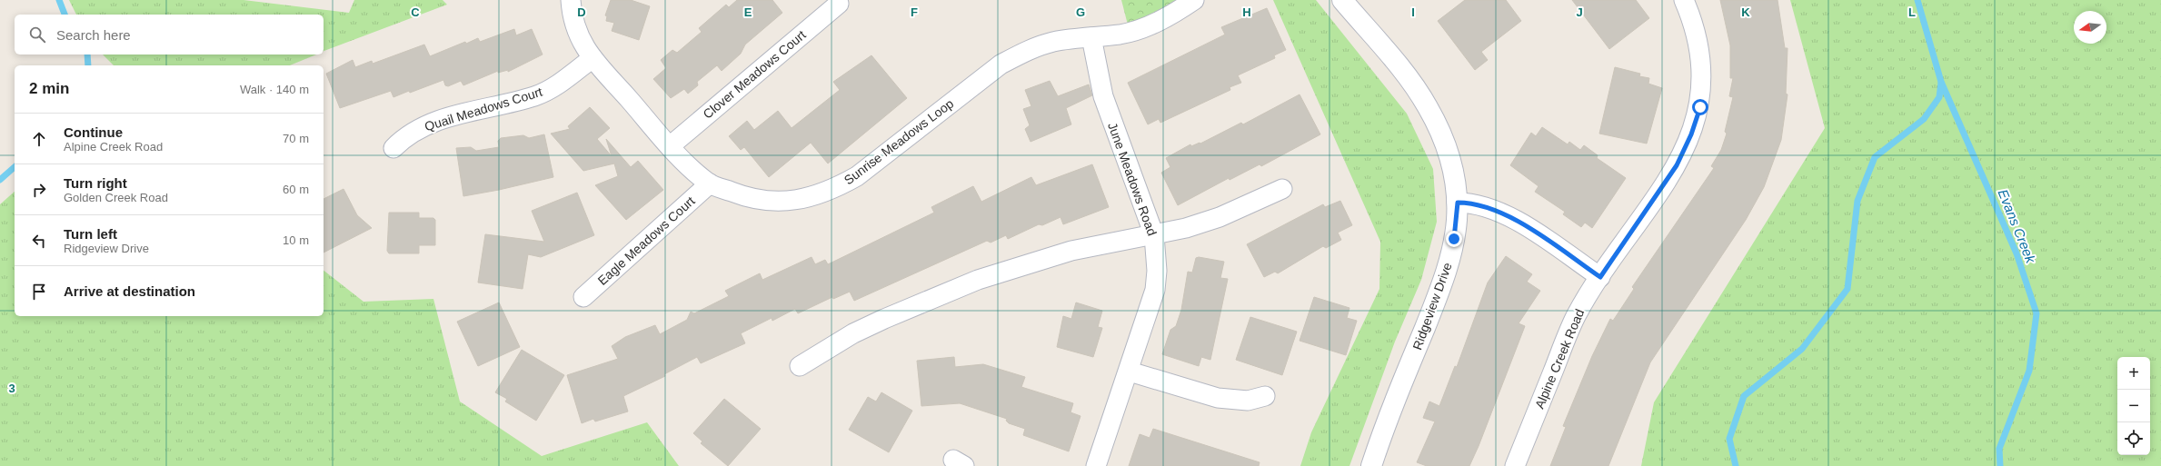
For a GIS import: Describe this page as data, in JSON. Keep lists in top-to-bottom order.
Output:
{
  "streets": {
    "street": [
      "Clover Meadows Court",
      "Quail Meadows Court",
      "Sunrise Meadows Loop",
      "June Meadows Road",
      "Eagle Meadows Court",
      "Ridgeview Drive",
      "Alpine Creek Road"
    ]
  },
  "crossings": [
    ["Clover Meadows Court", "Sunrise Meadows Loop"],
    ["Quail Meadows Court", "Sunrise Meadows Loop"],
    ["Sunrise Meadows Loop", "June Meadows Road"],
    ["Sunrise Meadows Loop", "Eagle Meadows Court"]
  ],
  "water": ["Evans Creek"],
  "north": "left",
  "page": {
    "search": "Search here",
    "heading": ["2 min", "Walk · 140 m"],
    "list": [
      ["Continue", "Alpine Creek Road", "70 m"],
      ["Turn right", "Golden Creek Road", "60 m"],
      ["Turn left", "Ridgeview Drive", "10 m"],
      "Arrive at destination"
    ],
    "map_buttons": ["+", "−"]
  },
  "grid": {
    "columns": [
      "C",
      "D",
      "E",
      "F",
      "G",
      "H",
      "I",
      "J",
      "K",
      "L"
    ],
    "rows": ["3"]
  }
}
